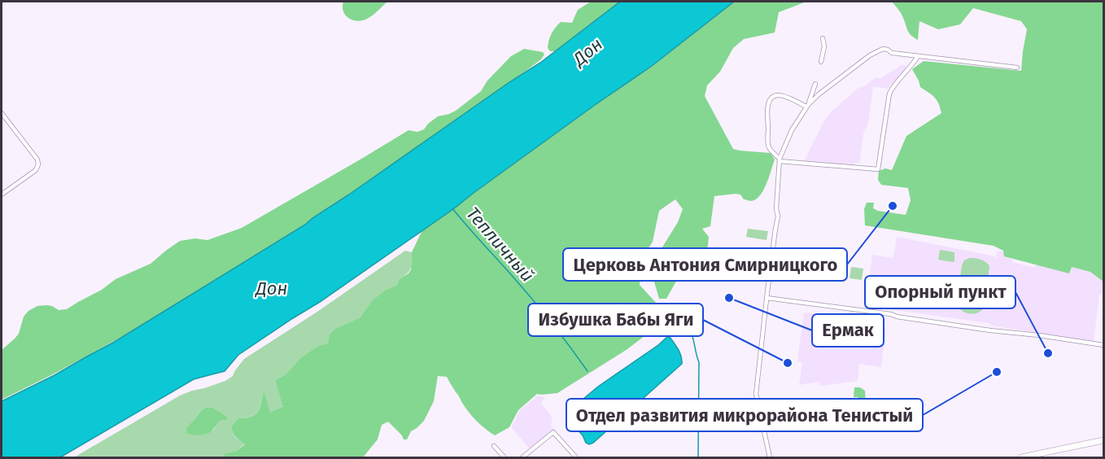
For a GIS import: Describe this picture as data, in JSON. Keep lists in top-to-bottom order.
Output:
{
  "water": ["Дон", "Тепличный"],
  "places": [
    "Церковь Антония Смирницкого",
    "Ермак",
    "Опорный пункт",
    "Избушка Бабы Яги",
    "Отдел развития микрорайона Тенистый"
  ]
}
